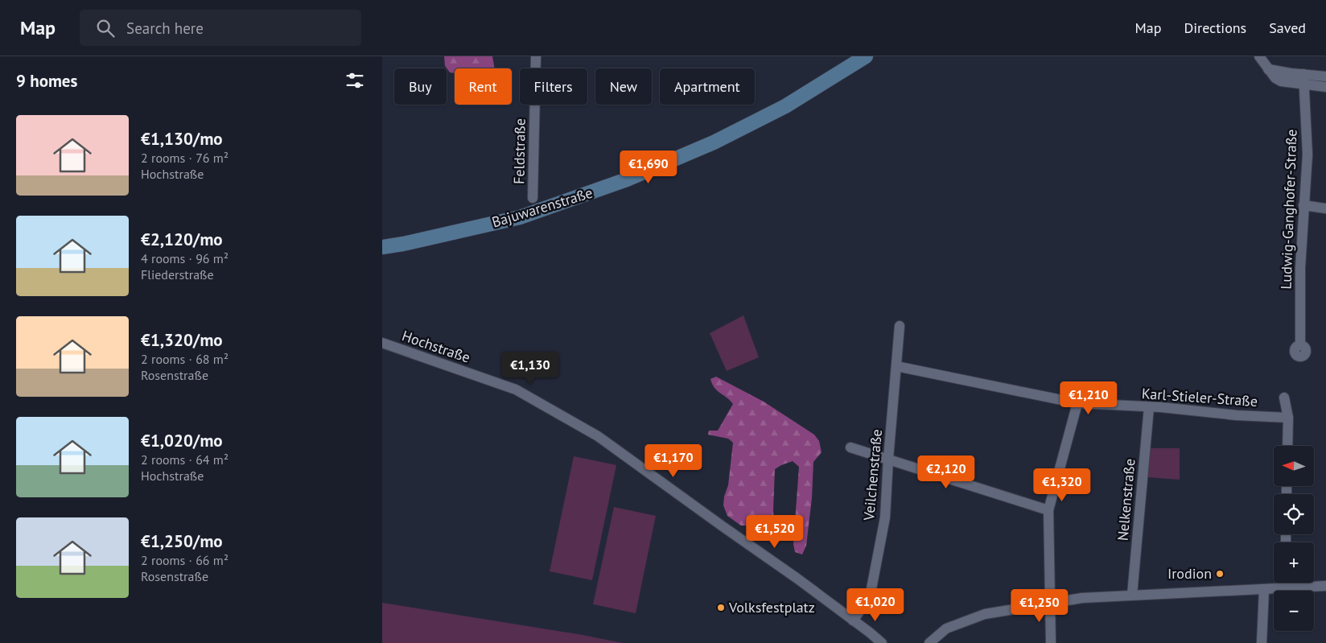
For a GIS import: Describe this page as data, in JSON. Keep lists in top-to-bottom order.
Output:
{
  "streets": {
    "main road": ["Bajuwarenstraße"],
    "street": [
      "Feldstraße",
      "Ludwig-Ganghofer-Straße",
      "Hochstraße",
      "Karl-Stieler-Straße",
      "Veilchenstraße",
      "Nelkenstraße"
    ]
  },
  "crossings": [
    ["Hochstraße", "Veilchenstraße"],
    ["Karl-Stieler-Straße", "Veilchenstraße"],
    ["Karl-Stieler-Straße", "Nelkenstraße"]
  ],
  "places": ["Irodion", "Volksfestplatz"],
  "north": "left",
  "page": {
    "header": "Map",
    "search": "Search here",
    "nav": ["Map", "Directions", "Saved"],
    "heading": "9 homes",
    "chip": [
      "Buy",
      "Rent",
      "Filters",
      "New",
      "Apartment"
    ],
    "list": [
      {
        "name": "€1,130/mo",
        "note": "2 rooms · 76 m² · Hochstraße"
      },
      {
        "name": "€2,120/mo",
        "note": "4 rooms · 96 m² · Fliederstraße"
      },
      {
        "name": "€1,320/mo",
        "note": "2 rooms · 68 m² · Rosenstraße"
      },
      {
        "name": "€1,020/mo",
        "note": "2 rooms · 64 m² · Hochstraße"
      },
      {
        "name": "€1,250/mo",
        "note": "2 rooms · 66 m² · Rosenstraße"
      }
    ],
    "price": [
      "€1,690",
      "€1,130",
      "€1,210",
      "€1,170",
      "€2,120",
      "€1,320",
      "€1,520",
      "€1,020",
      "€1,250"
    ],
    "map_buttons": ["+", "−"]
  }
}
